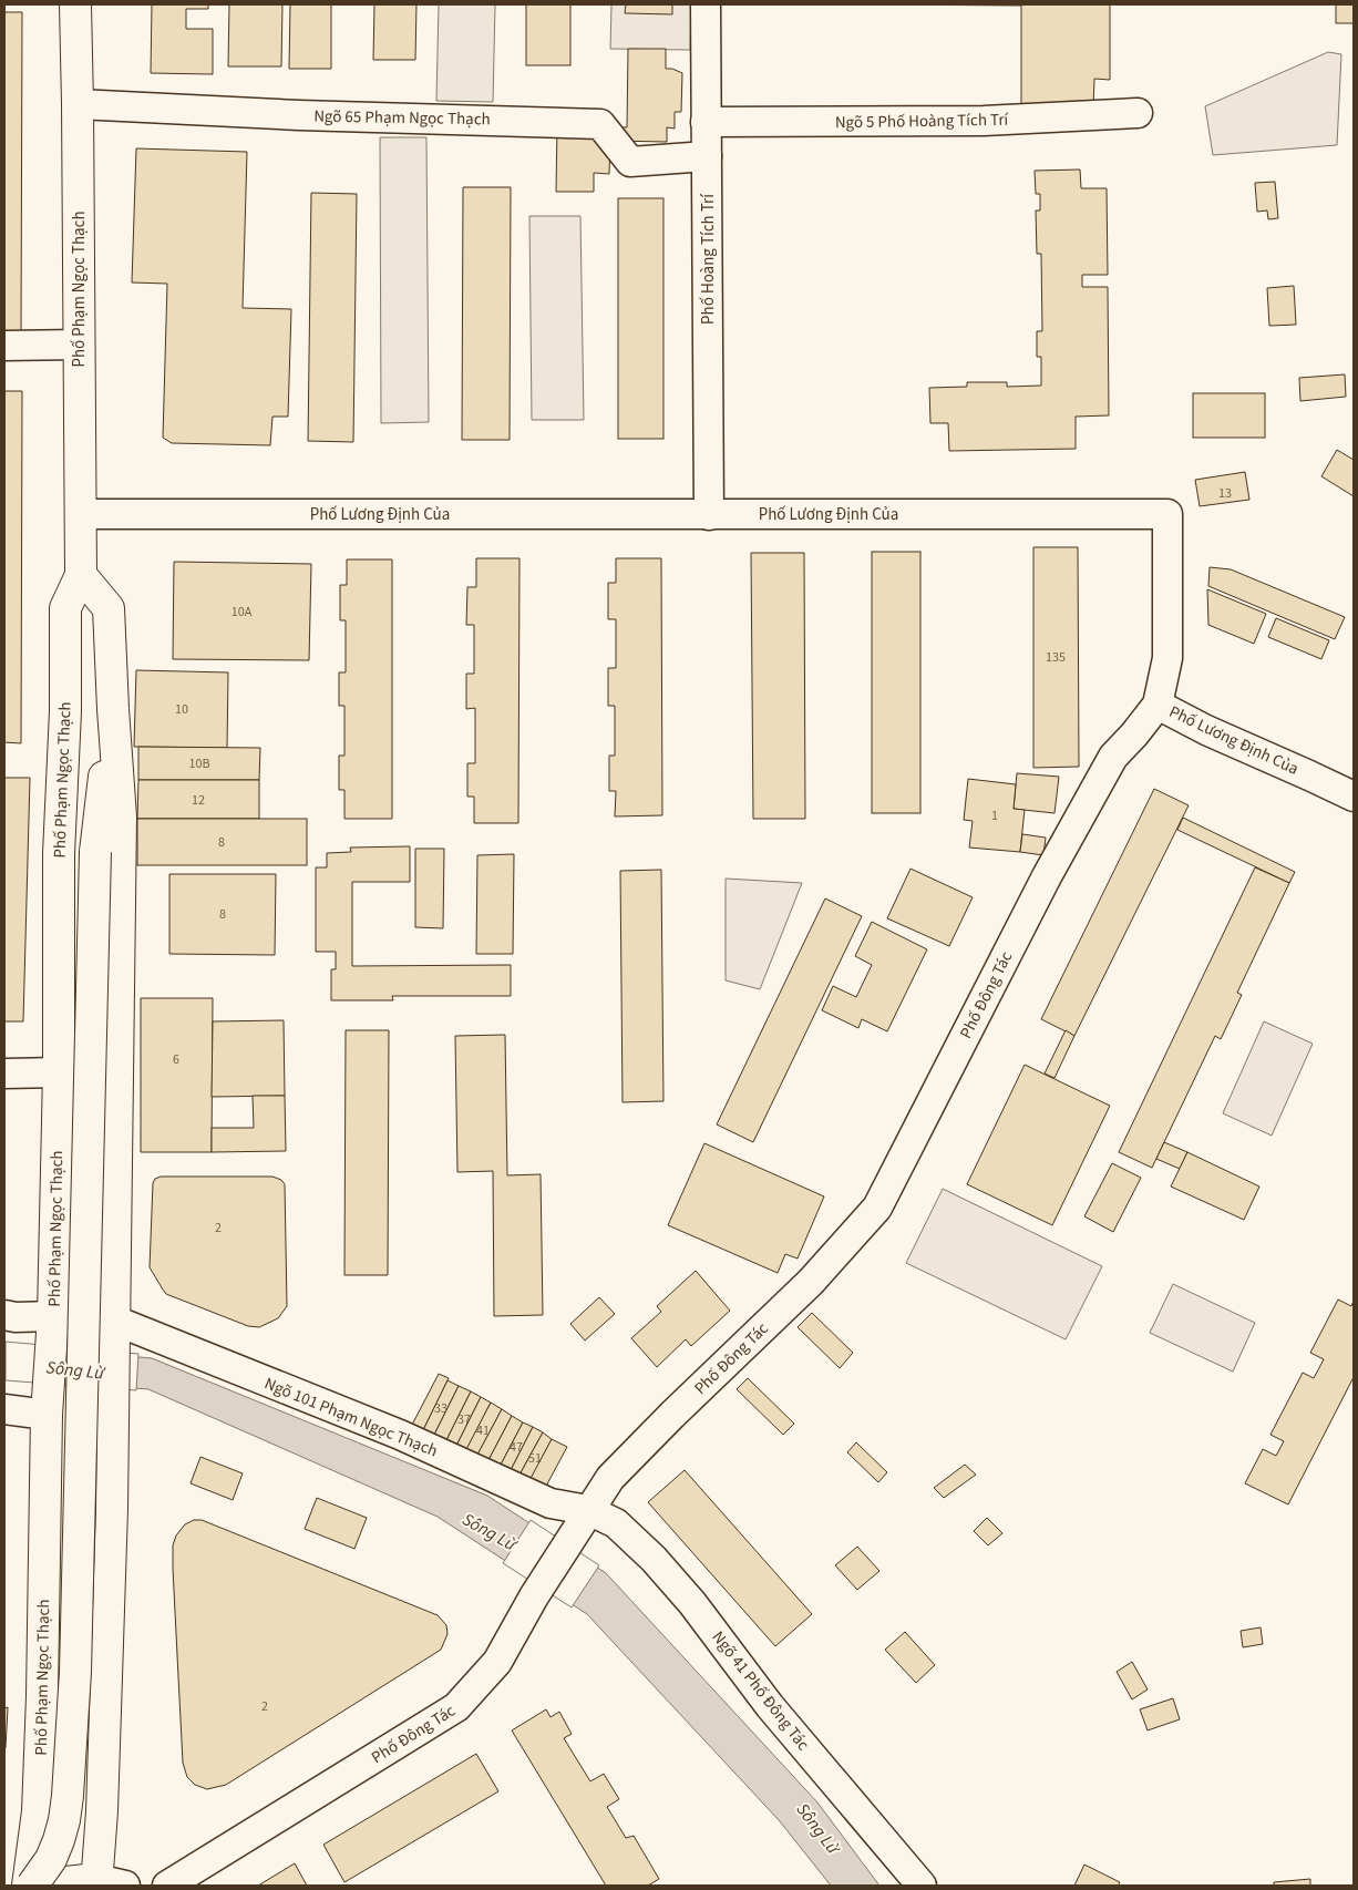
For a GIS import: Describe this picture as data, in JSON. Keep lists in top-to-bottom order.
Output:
{
  "streets": {
    "main road": ["Phố Phạm Ngọc Thạch"],
    "street": [
      "Ngõ 65 Phạm Ngọc Thạch",
      "Ngõ 5 Phố Hoàng Tích Trí",
      "Phố Hoàng Tích Trí",
      "Phố Lương Định Của",
      "Phố Đông Tác",
      "Ngõ 101 Phạm Ngọc Thạch",
      "Ngõ 41 Phố Đông Tác"
    ]
  },
  "crossings": [
    ["Ngõ 65 Phạm Ngọc Thạch", "Phố Hoàng Tích Trí"],
    ["Ngõ 65 Phạm Ngọc Thạch", "Phố Phạm Ngọc Thạch"],
    ["Ngõ 5 Phố Hoàng Tích Trí", "Phố Hoàng Tích Trí"],
    ["Phố Hoàng Tích Trí", "Phố Lương Định Của"],
    ["Phố Phạm Ngọc Thạch", "Phố Lương Định Của"],
    ["Phố Lương Định Của", "Phố Đông Tác"],
    ["Phố Đông Tác", "Ngõ 101 Phạm Ngọc Thạch"],
    ["Phố Đông Tác", "Ngõ 41 Phố Đông Tác"],
    ["Ngõ 101 Phạm Ngọc Thạch", "Ngõ 41 Phố Đông Tác"]
  ],
  "water": ["Sông Lừ"],
  "house_numbers": [
    "13",
    "10A",
    "135",
    "10",
    "10B",
    "12",
    "1",
    "8",
    "8",
    "6",
    "2",
    "33",
    "37",
    "41",
    "47",
    "51",
    "2"
  ]
}
